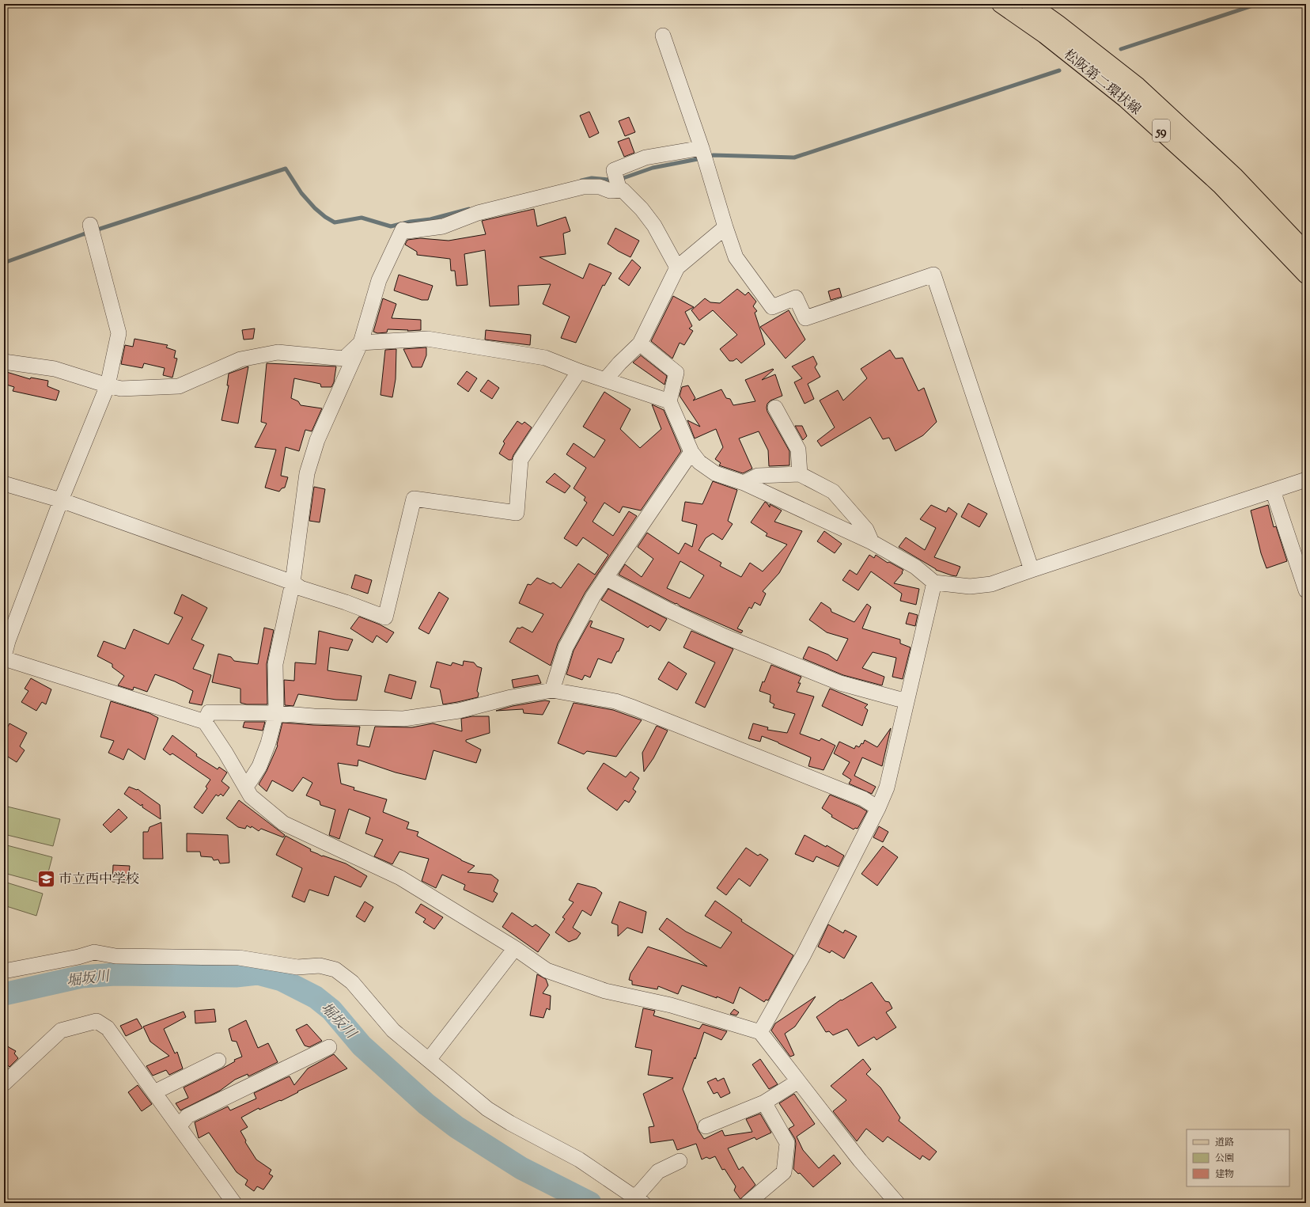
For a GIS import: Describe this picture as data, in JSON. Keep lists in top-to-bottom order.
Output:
{
  "streets": {
    "main road": ["松阪第二環状線", "59"]
  },
  "water": ["堀坂川"],
  "places": {
    "school or university": ["市立西中学校"]
  },
  "legend": ["道路", "公園", "建物"]
}
